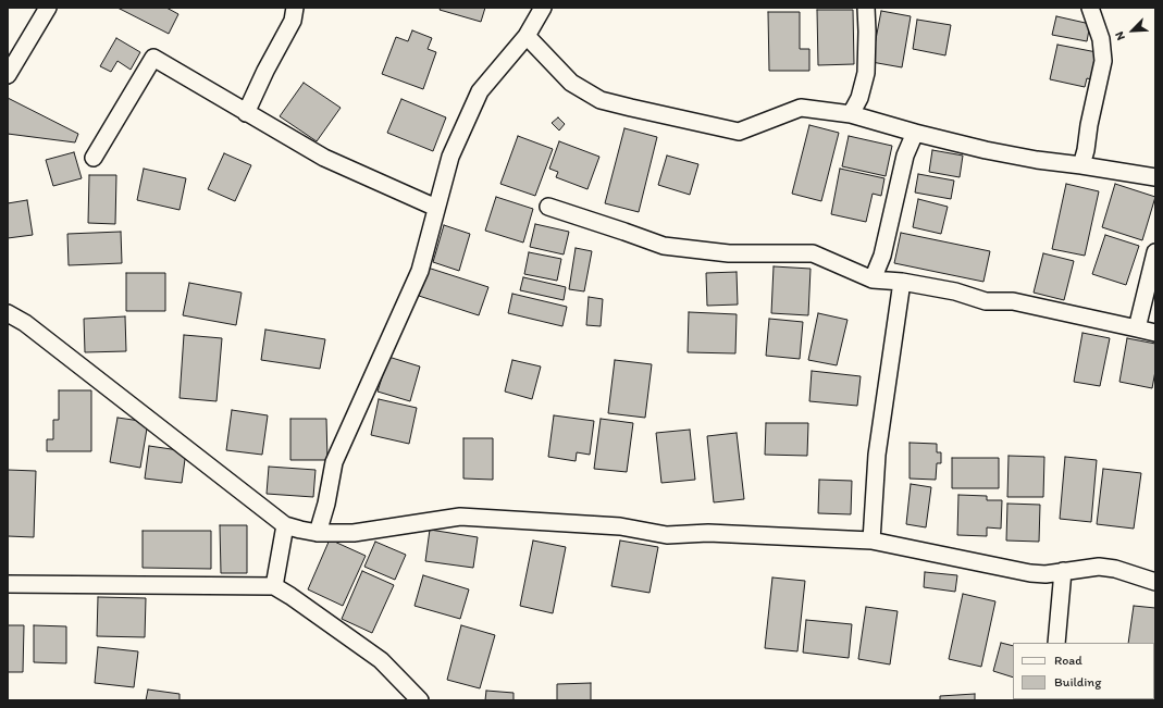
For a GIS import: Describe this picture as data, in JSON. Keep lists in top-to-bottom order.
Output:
{
  "legend": ["Road", "Building"],
  "north": "bottom left"
}
